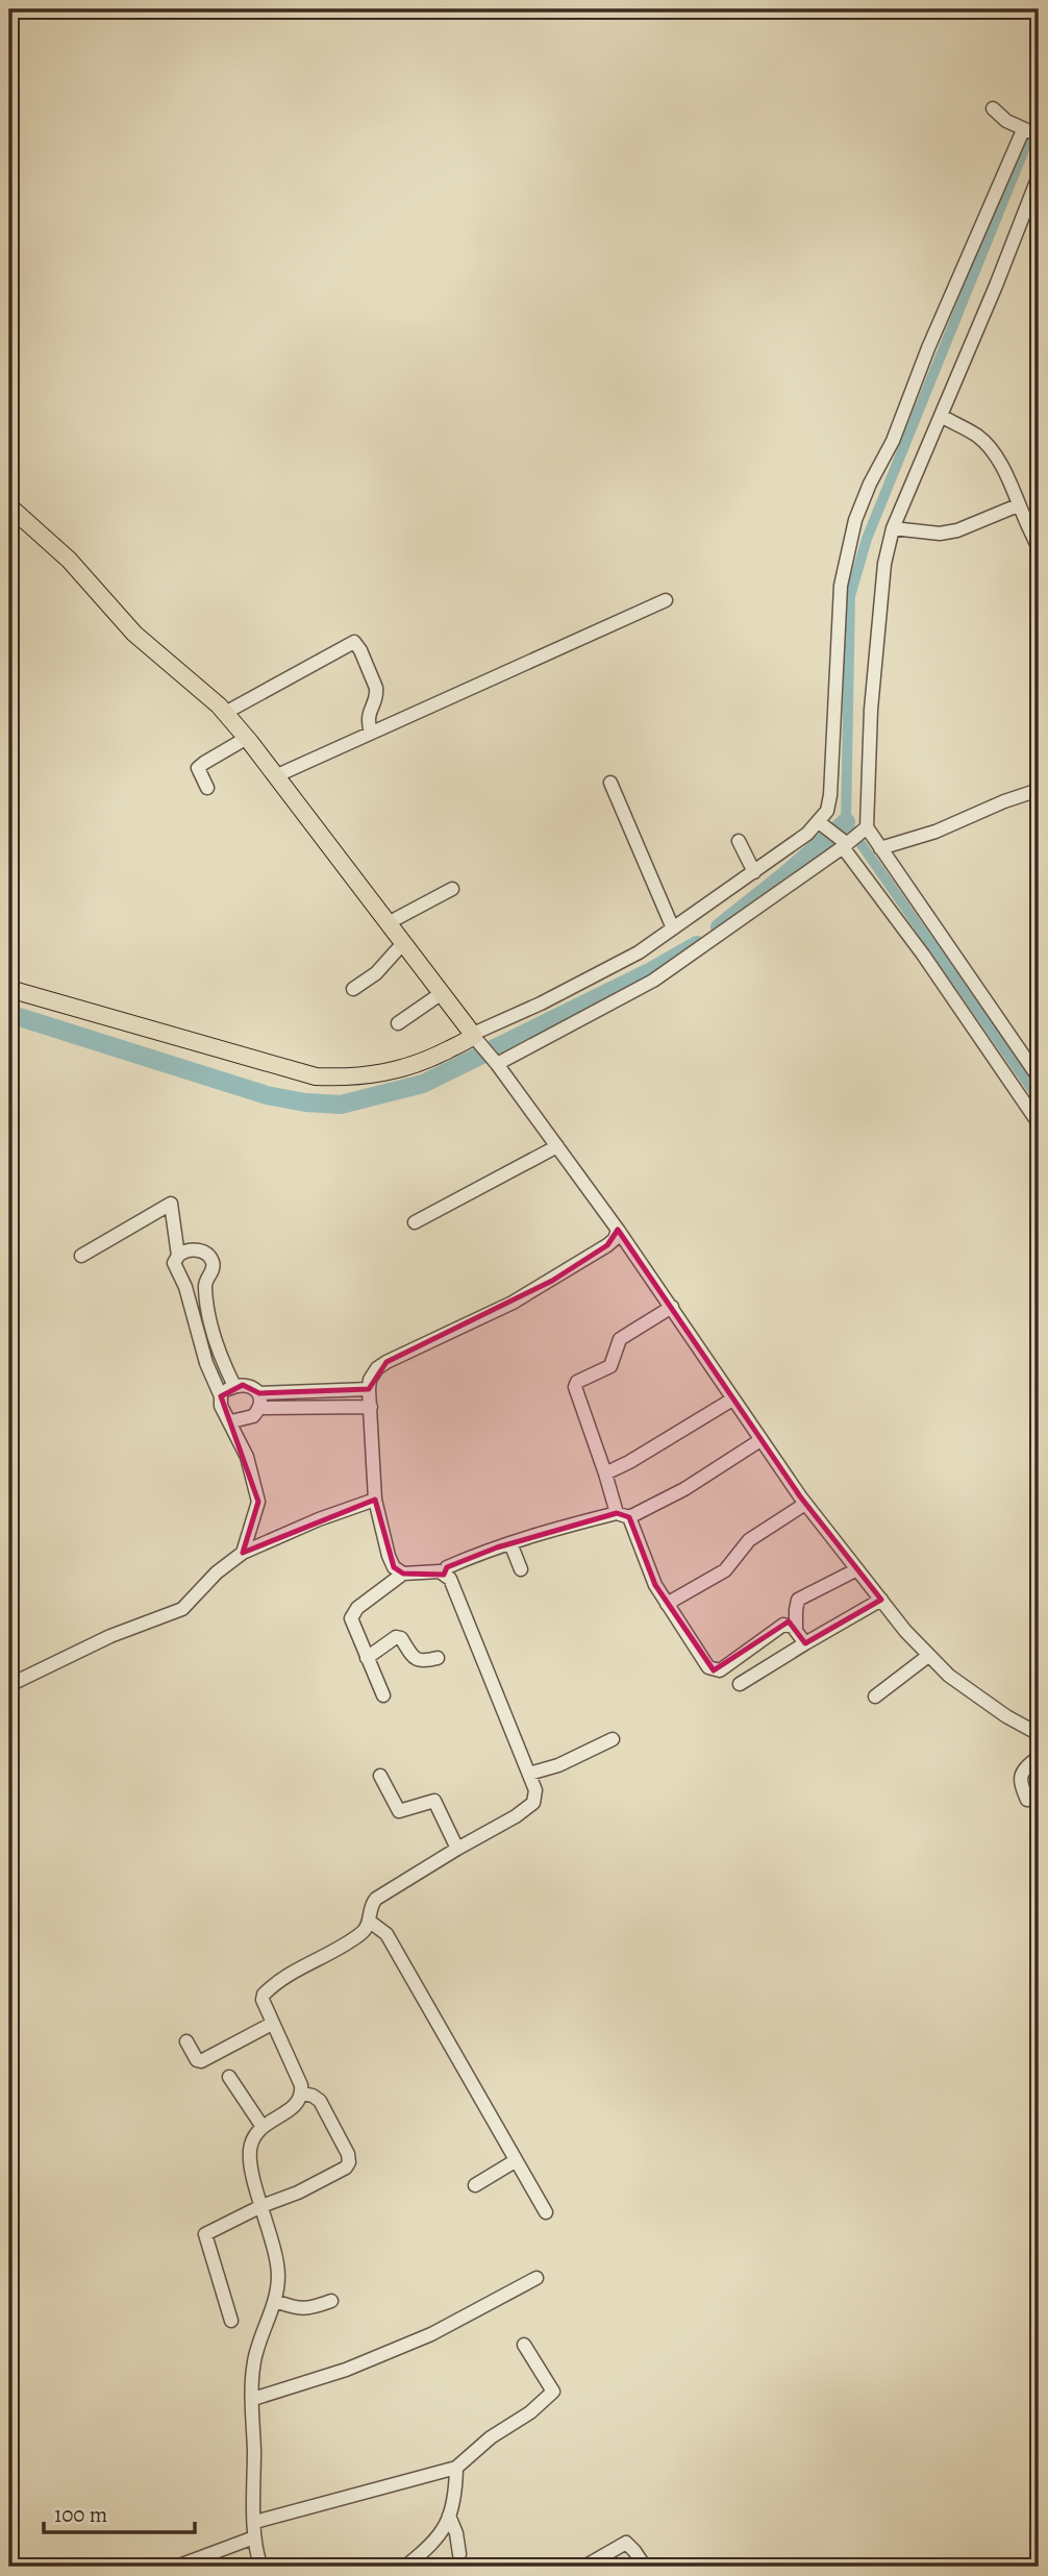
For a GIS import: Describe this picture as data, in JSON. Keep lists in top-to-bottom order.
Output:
{
  "scale_bar": "100 m"
}
